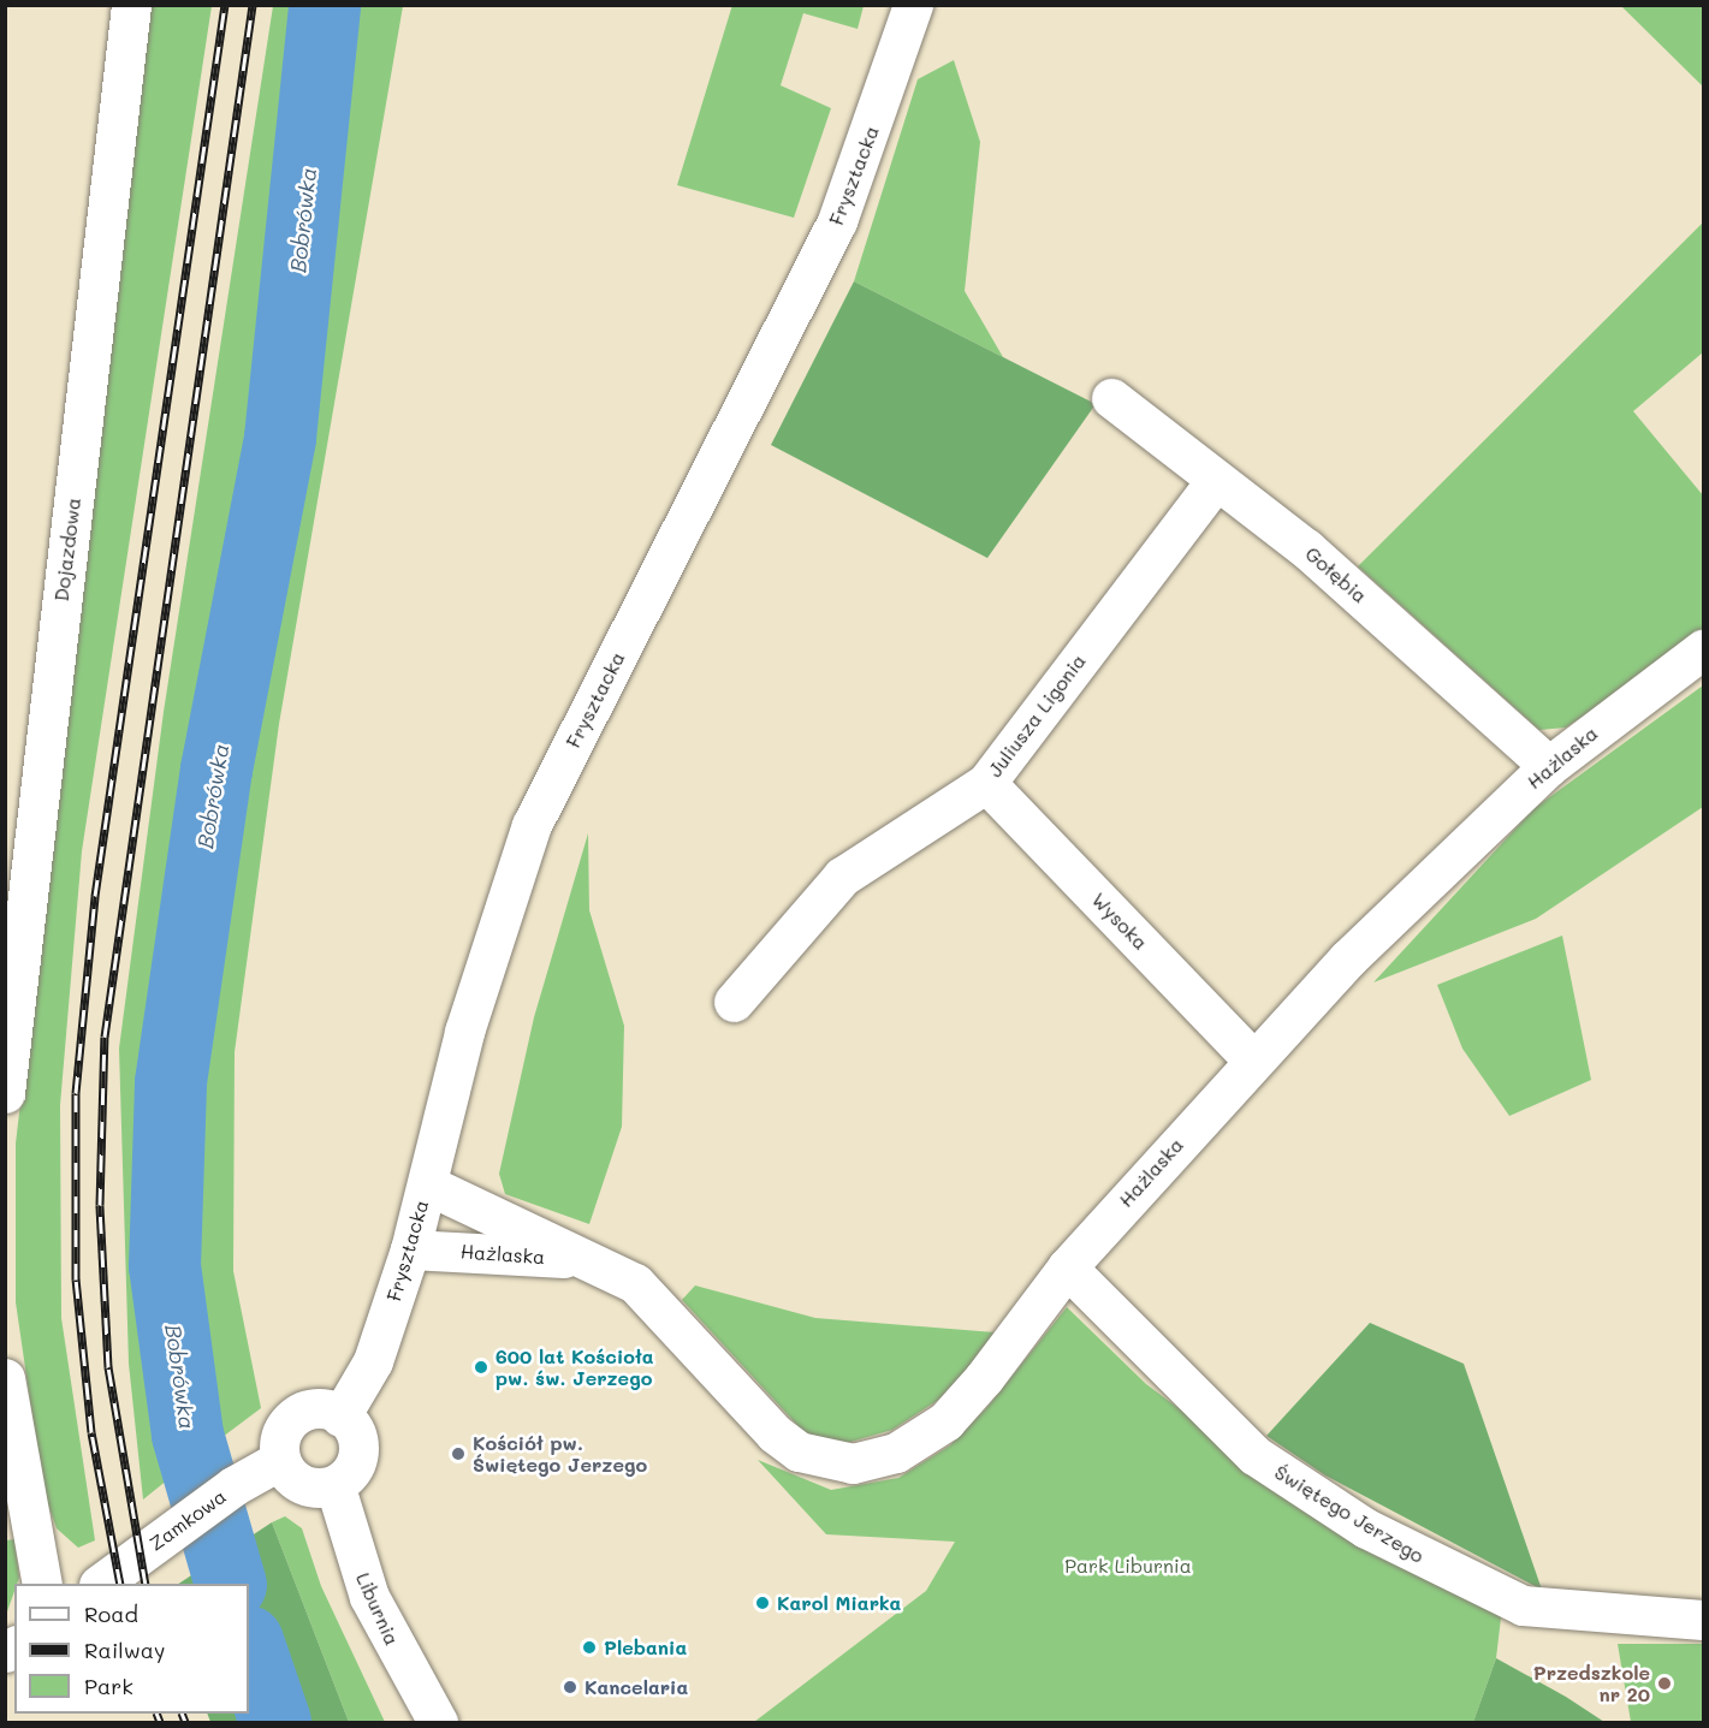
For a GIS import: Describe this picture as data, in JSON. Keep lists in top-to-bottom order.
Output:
{
  "streets": {
    "street": [
      "Frysztacka",
      "Dojazdowa",
      "Gołębia",
      "Juliusza Ligonia",
      "Hażlaska",
      "Wysoka",
      "Świętego Jerzego",
      "Zamkowa",
      "Liburnia"
    ]
  },
  "crossings": [
    ["Frysztacka", "Hażlaska"],
    ["Frysztacka", "Zamkowa"],
    ["Frysztacka", "Liburnia"],
    ["Gołębia", "Juliusza Ligonia"],
    ["Gołębia", "Hażlaska"],
    ["Juliusza Ligonia", "Wysoka"],
    ["Hażlaska", "Wysoka"],
    ["Hażlaska", "Świętego Jerzego"],
    ["Zamkowa", "Liburnia"]
  ],
  "water": ["Bobrówka"],
  "parks": ["Park Liburnia"],
  "places": [
    "600 lat Kościoła pw. św. Jerzego",
    "Kościół pw. Świętego Jerzego",
    "Karol Miarka",
    "Plebania",
    "Przedszkole nr 20",
    "Kancelaria"
  ],
  "legend": ["Road", "Railway", "Park"]
}
